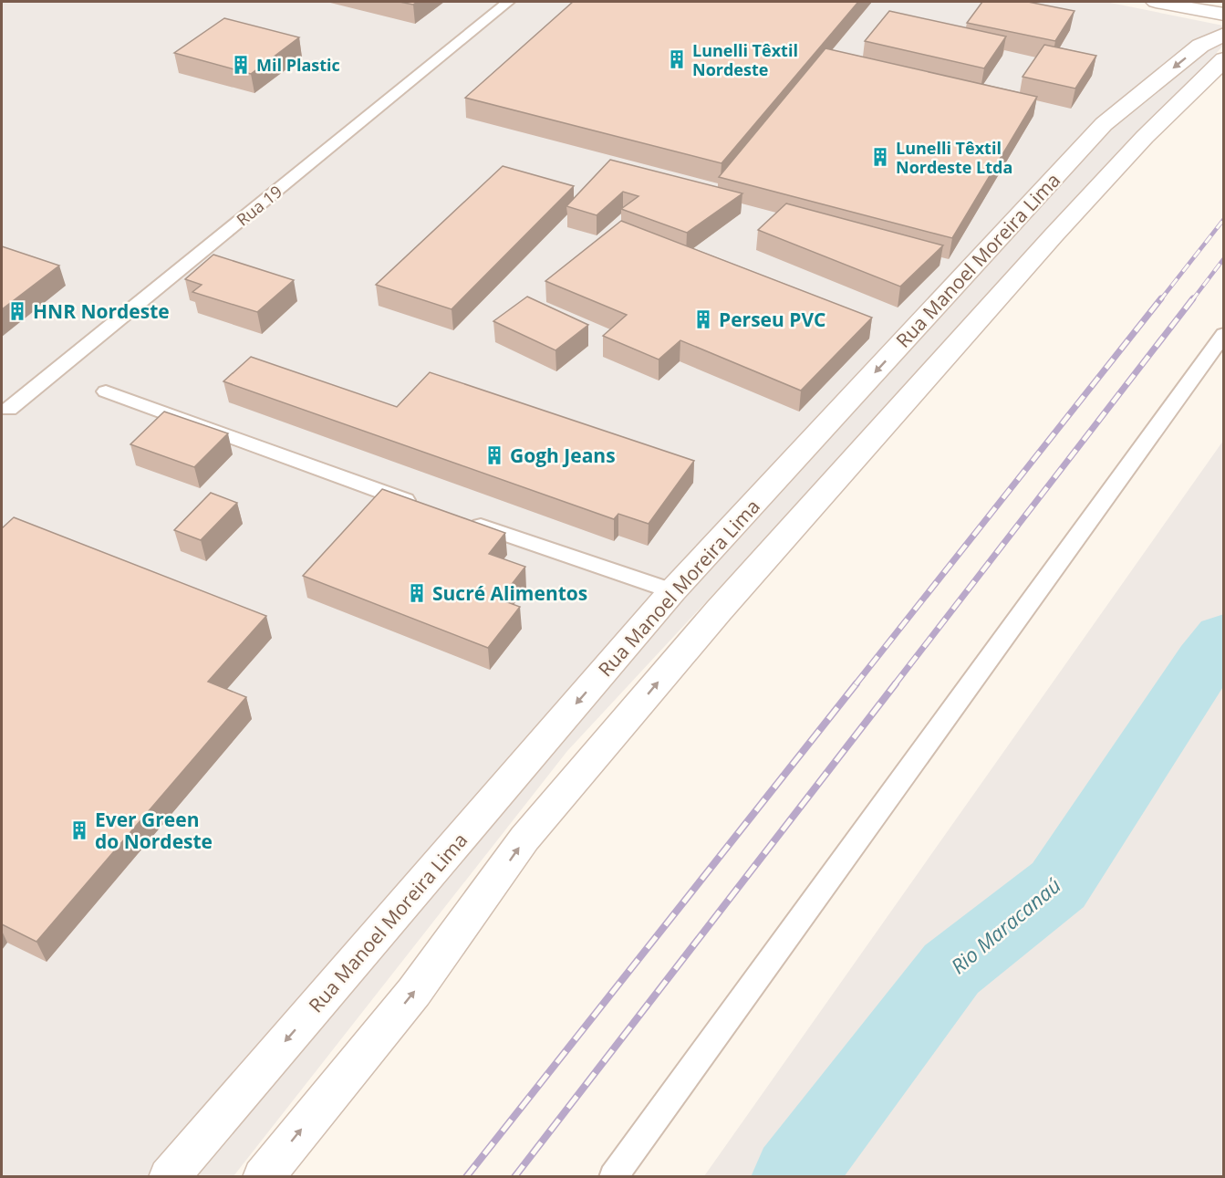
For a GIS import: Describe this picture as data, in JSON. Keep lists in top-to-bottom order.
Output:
{
  "streets": {
    "street": ["Rua Manoel Moreira Lima"],
    "lane": ["Rua 19"]
  },
  "water": ["Rio Maracanaú"],
  "places": {
    "building": [
      "Lunelli Têxtil Nordeste",
      "Mil Plastic",
      "Lunelli Têxtil Nordeste Ltda",
      "HNR Nordeste",
      "Perseu PVC",
      "Gogh Jeans",
      "Sucré Alimentos",
      "Ever Green do Nordeste"
    ]
  }
}
